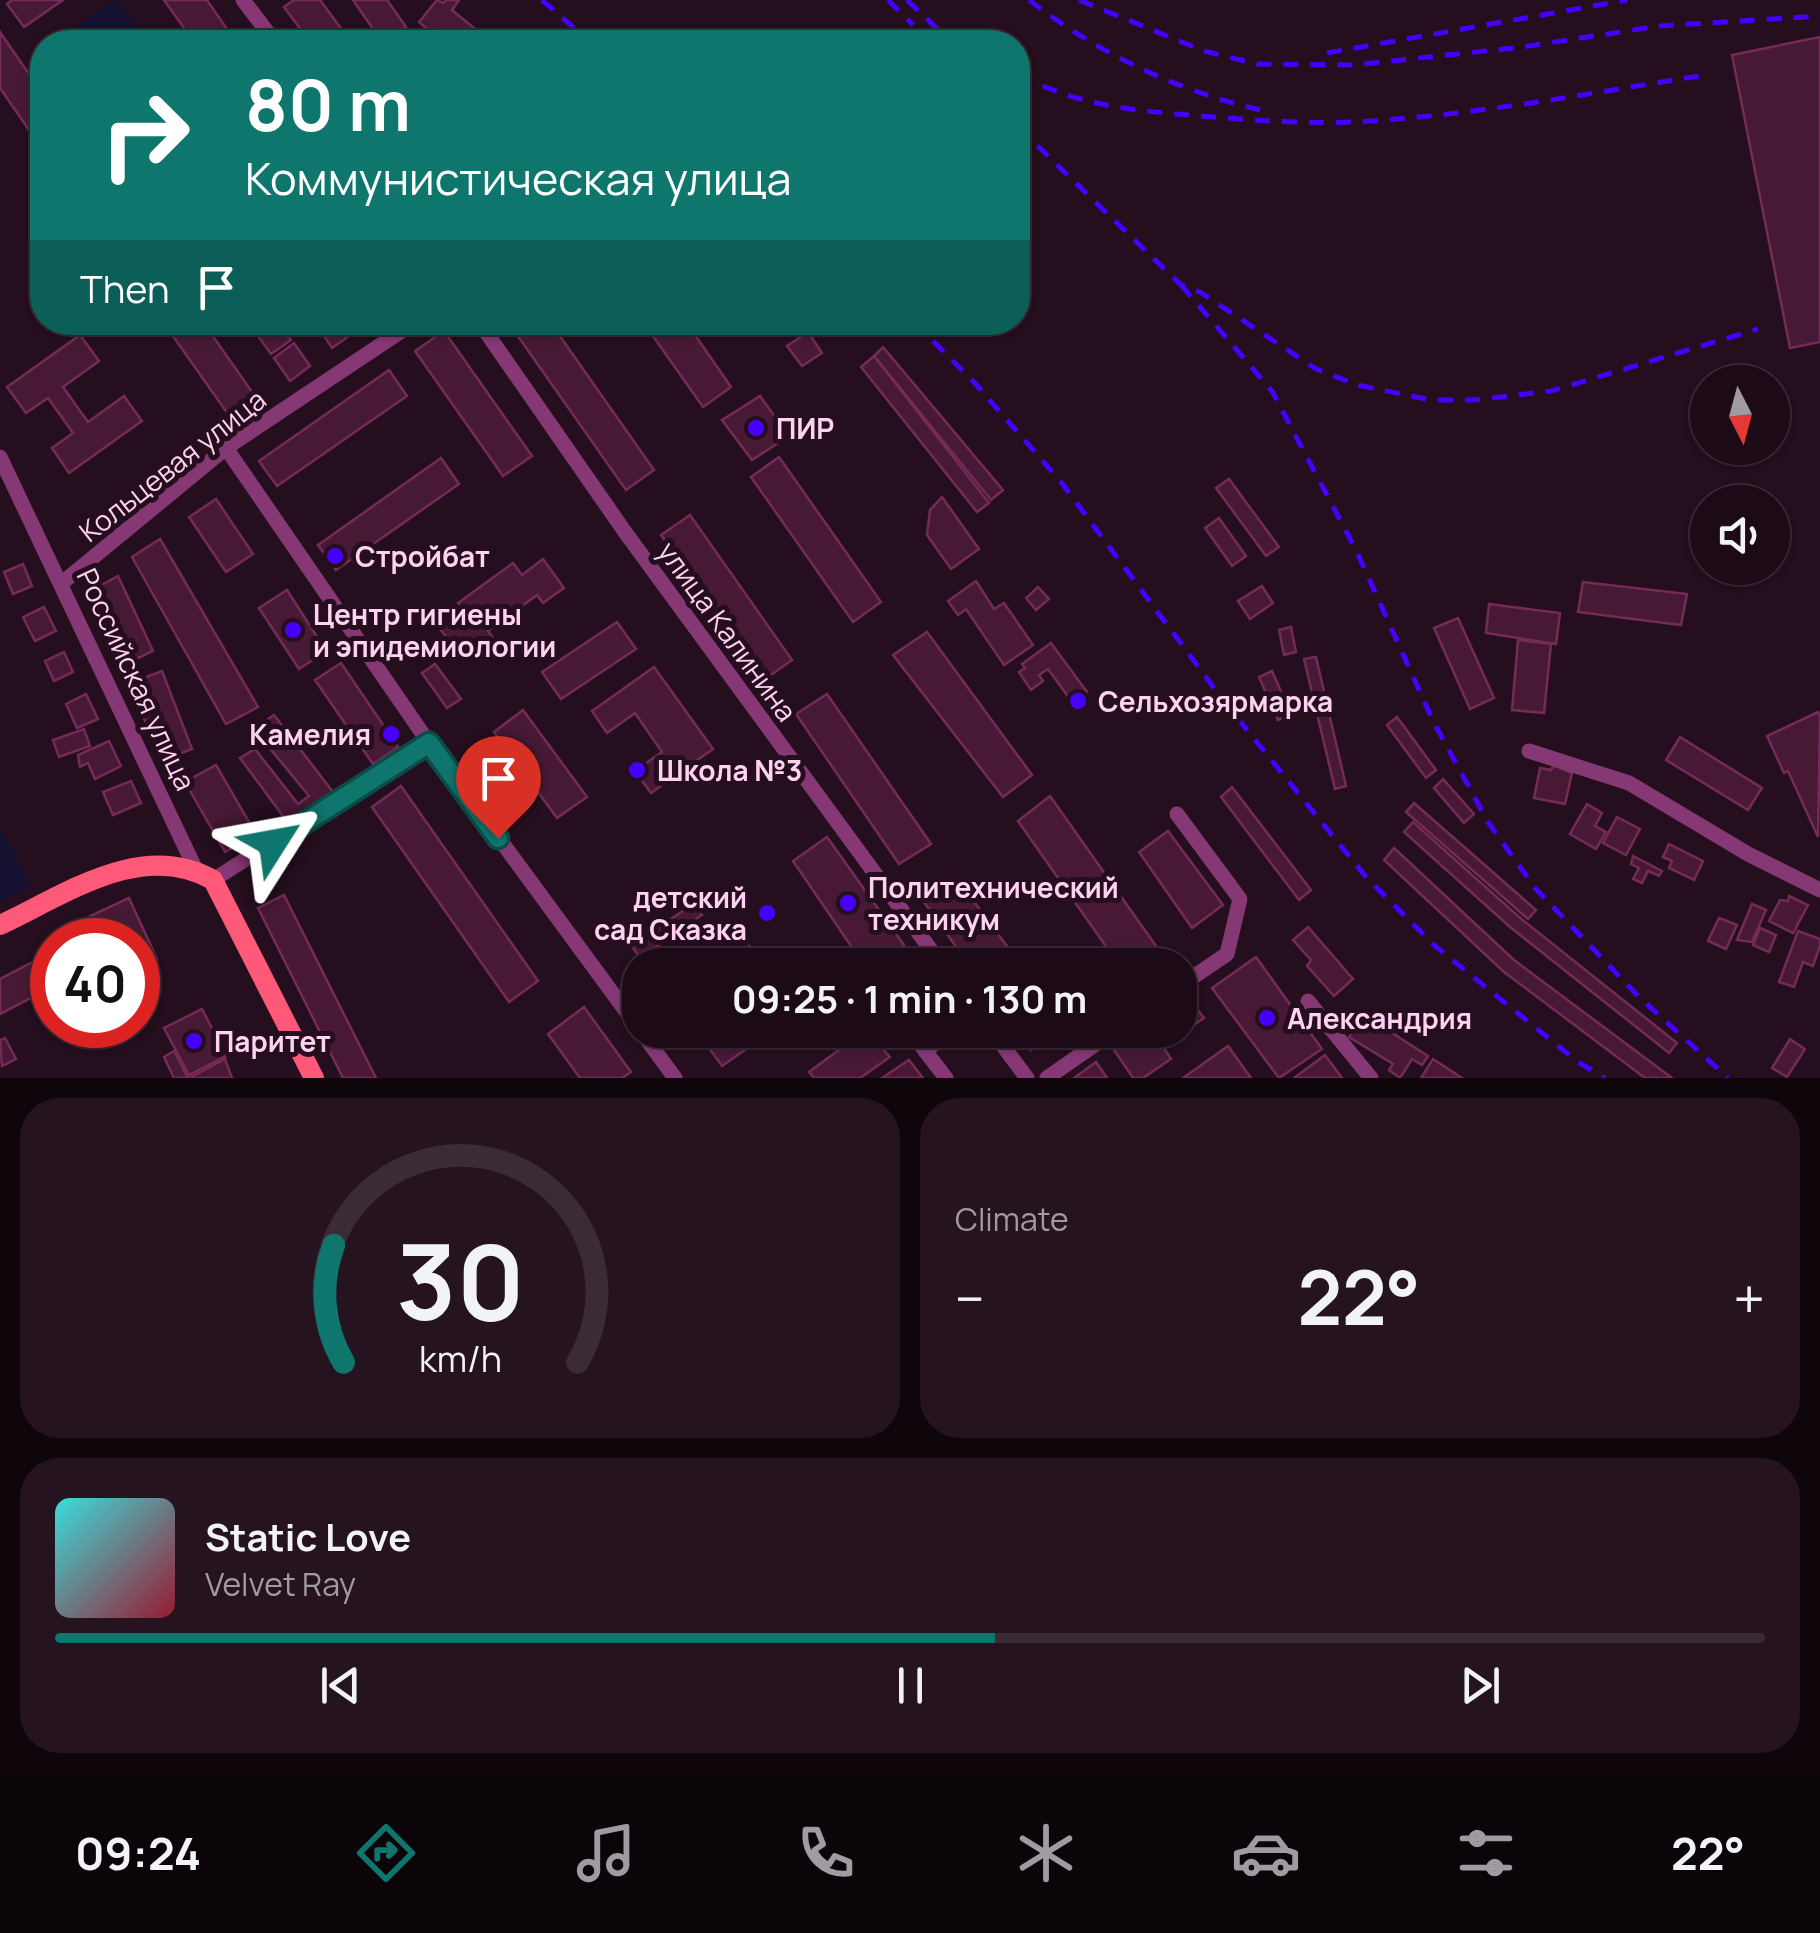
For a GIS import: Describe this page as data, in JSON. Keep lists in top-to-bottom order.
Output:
{
  "streets": {
    "main road": ["Российская улица"],
    "street": ["Кольцевая улица", "улица Калинина"]
  },
  "crossings": [
    ["Кольцевая улица", "Российская улица"]
  ],
  "places": [
    "ПИР",
    "Стройбат",
    "Центр гигиены и эпидемиологии",
    "Сельхозярмарка",
    "Камелия",
    "Школа №3",
    "Политехнический техникум",
    "детский сад Сказка",
    "Александрия",
    "Паритет"
  ],
  "north": "bottom",
  "page": {
    "turn": ["80 m", "Коммунистическая улица"],
    "then": "Then",
    "limit": "40",
    "trip": "09:25 · 1 min · 130 m",
    "tile": "Climate",
    "heat": ["−", "22°", "+"],
    "song": ["Static Love", "Velvet Ray"],
    "tabs": ["09:24", "22°"],
    "gauge": ["30", "km/h"]
  }
}
